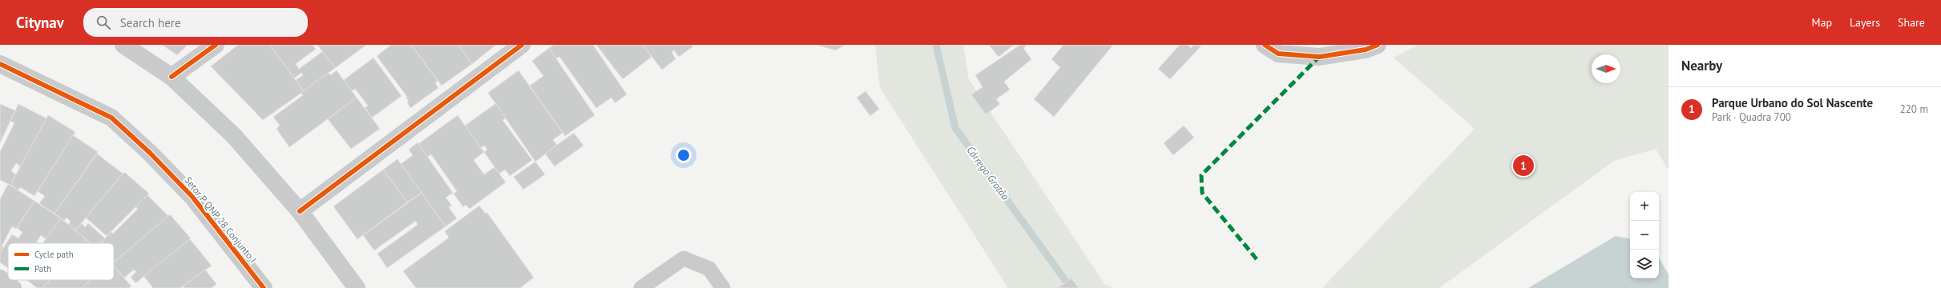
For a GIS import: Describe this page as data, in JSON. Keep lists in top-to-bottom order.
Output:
{
  "streets": {
    "street": ["Setor P QNP 28 Conjunto I"]
  },
  "water": ["Córrego Grotão"],
  "legend": ["Cycle path", "Path"],
  "north": "right",
  "page": {
    "header": "Citynav",
    "search": "Search here",
    "nav": ["Map", "Layers", "Share"],
    "heading": "Nearby",
    "list": [
      {
        "mark": "1",
        "name": "Parque Urbano do Sol Nascente",
        "note": "Park · Quadra 700",
        "value": "220 m"
      }
    ],
    "pins": "1",
    "map_buttons": ["+", "−"]
  }
}
